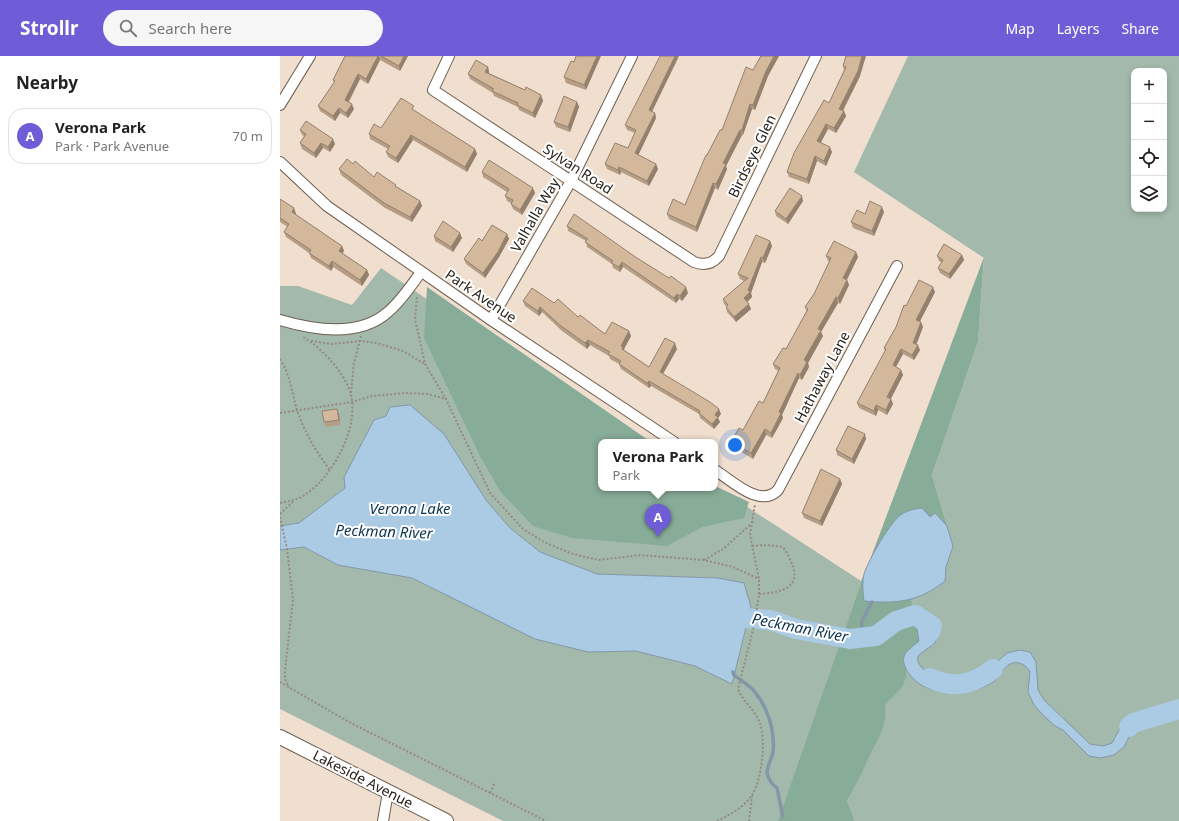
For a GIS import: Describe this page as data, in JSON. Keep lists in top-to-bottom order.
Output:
{
  "streets": {
    "main road": ["Lakeside Avenue"],
    "street": [
      "Birdseye Glen",
      "Sylvan Road",
      "Valhalla Way",
      "Park Avenue",
      "Hathaway Lane"
    ]
  },
  "crossings": [
    ["Birdseye Glen", "Sylvan Road"],
    ["Sylvan Road", "Valhalla Way"],
    ["Valhalla Way", "Park Avenue"]
  ],
  "water": ["Verona Lake", "Peckman River"],
  "page": {
    "header": "Strollr",
    "search": "Search here",
    "nav": ["Map", "Layers", "Share"],
    "heading": "Nearby",
    "map_buttons": ["+", "−"],
    "list": [
      {
        "mark": "A",
        "name": "Verona Park",
        "note": "Park · Park Avenue",
        "value": "70 m"
      }
    ],
    "popup": ["Verona Park", "Park"],
    "pins": "A"
  }
}
